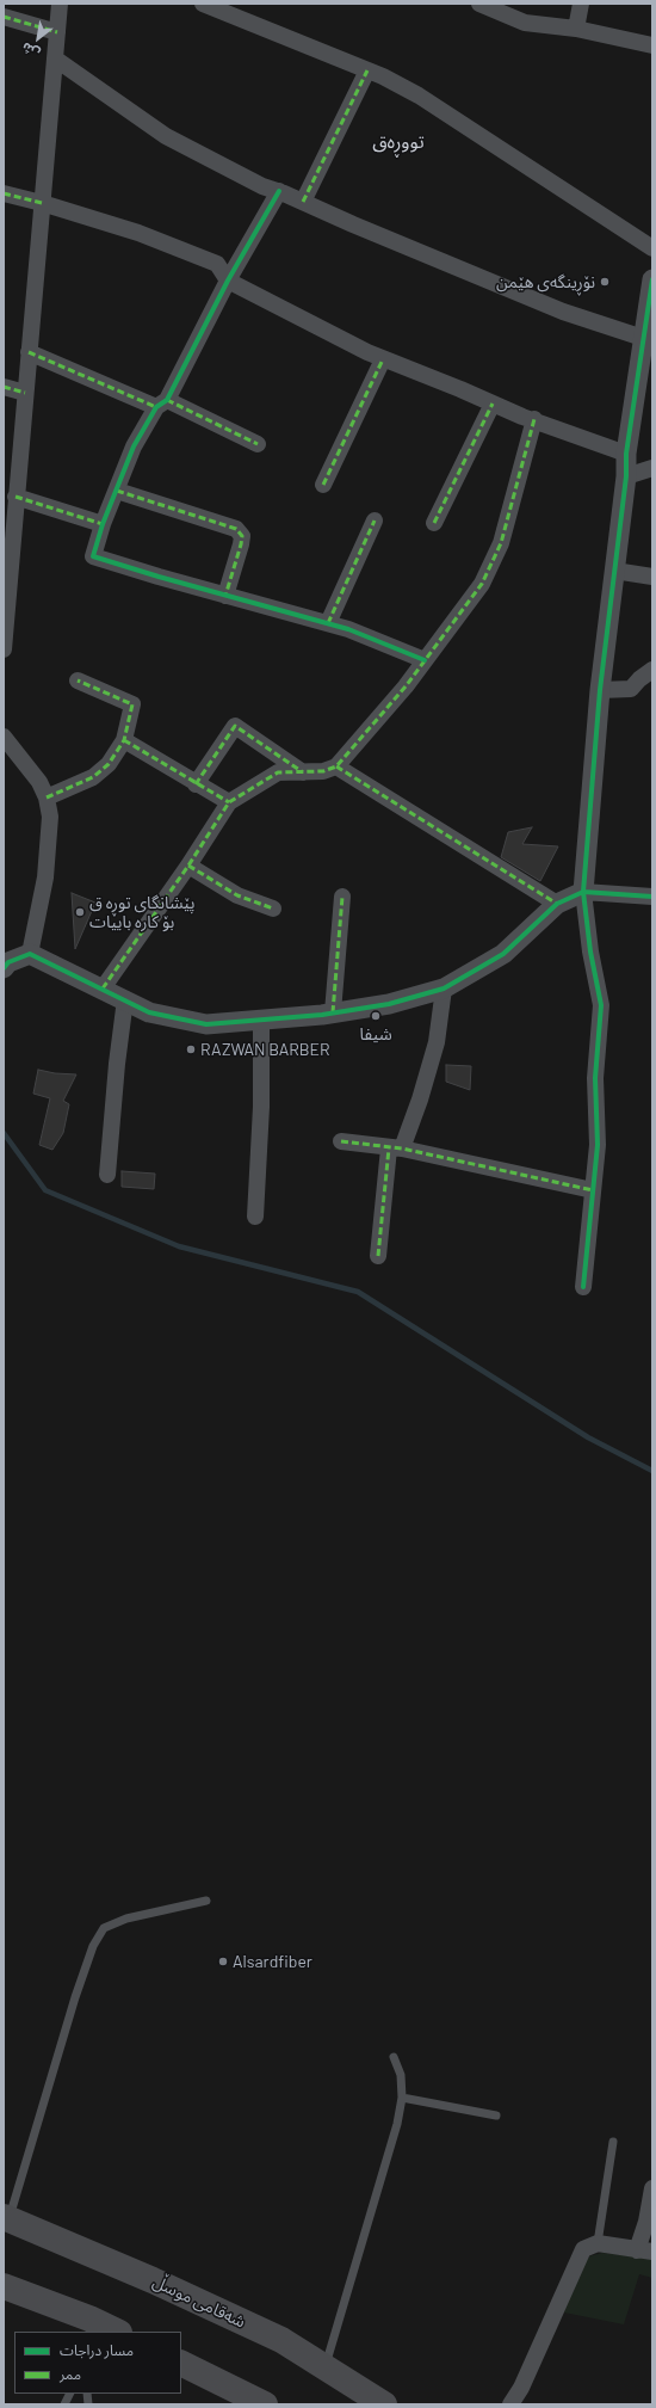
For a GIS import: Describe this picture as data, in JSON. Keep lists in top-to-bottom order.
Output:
{
  "streets": {
    "highway": ["شەقامی موسڵ"]
  },
  "districts": ["تووڕەق"],
  "places": [
    "نۆڕینگەی هێمن",
    "پێشانگای توڕه ق بۆ کاره باییات",
    "شیفا",
    "RAZWAN BARBER",
    "Alsardfiber"
  ],
  "legend": ["مسار دراجات", "ممر"],
  "north": "bottom left"
}
